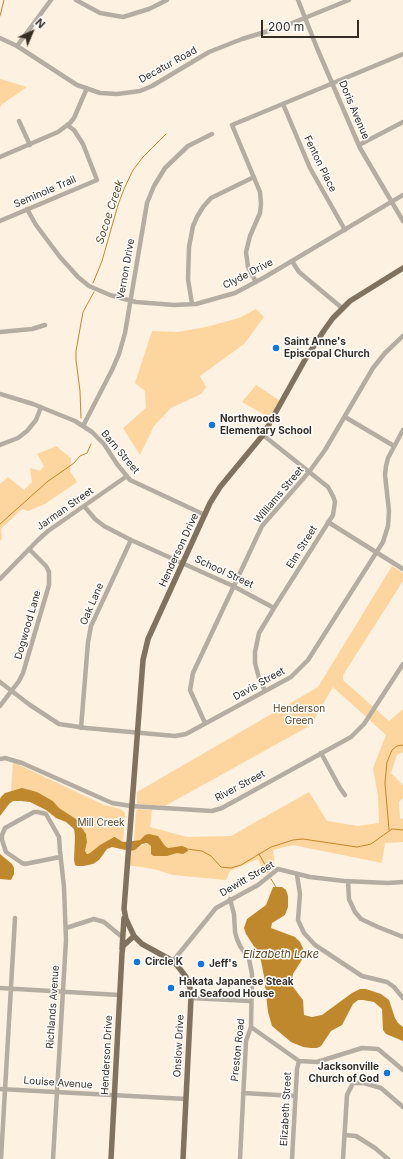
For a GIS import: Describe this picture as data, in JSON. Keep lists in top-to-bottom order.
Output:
{
  "streets": {
    "main road": ["Henderson Drive", "Onslow Drive"],
    "street": [
      "Decatur Road",
      "Doris Avenue",
      "Fenton Place",
      "Seminole Trail",
      "Vernon Drive",
      "Clyde Drive",
      "Barn Street",
      "Williams Street",
      "Jarman Street",
      "Elm Street",
      "School Street",
      "Oak Lane",
      "Dogwood Lane",
      "Davis Street",
      "River Street",
      "Dewitt Street",
      "Richlands Avenue",
      "Preston Road",
      "Louise Avenue",
      "Elizabeth Street"
    ]
  },
  "crossings": [
    ["Decatur Road", "Doris Avenue"],
    ["Doris Avenue", "Clyde Drive"],
    ["Fenton Place", "Clyde Drive"],
    ["Seminole Trail", "Clyde Drive"],
    ["Vernon Drive", "Clyde Drive"],
    ["Vernon Drive", "Barn Street"],
    ["Barn Street", "Jarman Street"],
    ["Barn Street", "Henderson Drive"],
    ["Williams Street", "Elm Street"],
    ["Williams Street", "School Street"],
    ["Williams Street", "Davis Street"],
    ["Jarman Street", "School Street"],
    ["Jarman Street", "Dogwood Lane"],
    ["Elm Street", "Henderson Drive"],
    ["Elm Street", "School Street"],
    ["Elm Street", "Davis Street"],
    ["Henderson Drive", "School Street"],
    ["Henderson Drive", "Davis Street"],
    ["Henderson Drive", "River Street"],
    ["Henderson Drive", "Onslow Drive"],
    ["Henderson Drive", "Louise Avenue"],
    ["School Street", "Oak Lane"],
    ["Oak Lane", "Davis Street"],
    ["Dogwood Lane", "Davis Street"],
    ["Dewitt Street", "Onslow Drive"],
    ["Dewitt Street", "Preston Road"],
    ["Richlands Avenue", "Louise Avenue"],
    ["Onslow Drive", "Louise Avenue"]
  ],
  "water": ["Socoe Creek", "Elizabeth Lake"],
  "parks": ["Henderson Green", "Mill Creek"],
  "places": [
    "Saint Anne's Episcopal Church",
    "Northwoods Elementary School",
    "Circle K",
    "Jeff's",
    "Hakata Japanese Steak and Seafood House",
    "Jacksonville Church of God"
  ],
  "scale_bar": "200 m",
  "north": "top right"
}
